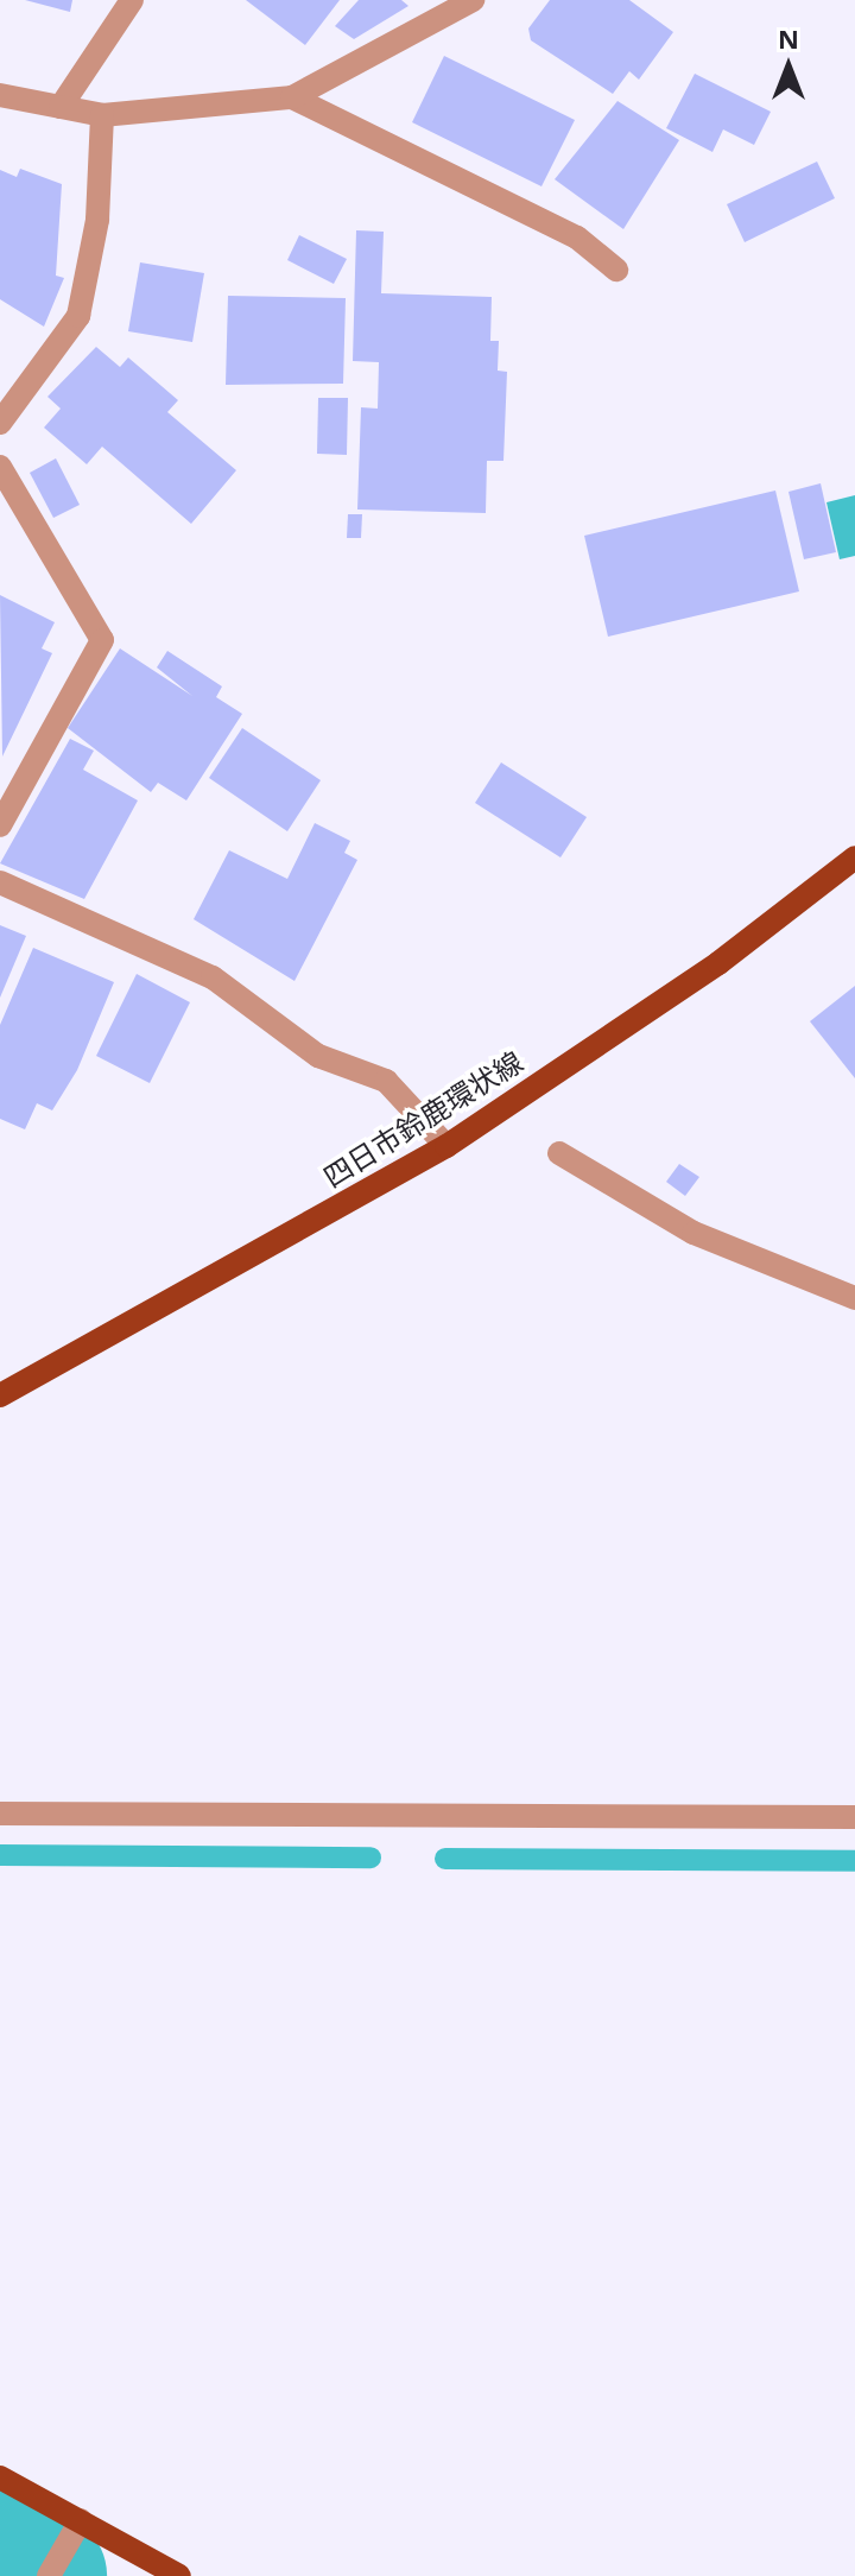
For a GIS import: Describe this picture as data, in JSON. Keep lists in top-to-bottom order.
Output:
{
  "streets": {
    "main road": ["四日市鈴鹿環状線"]
  },
  "north": "top"
}
